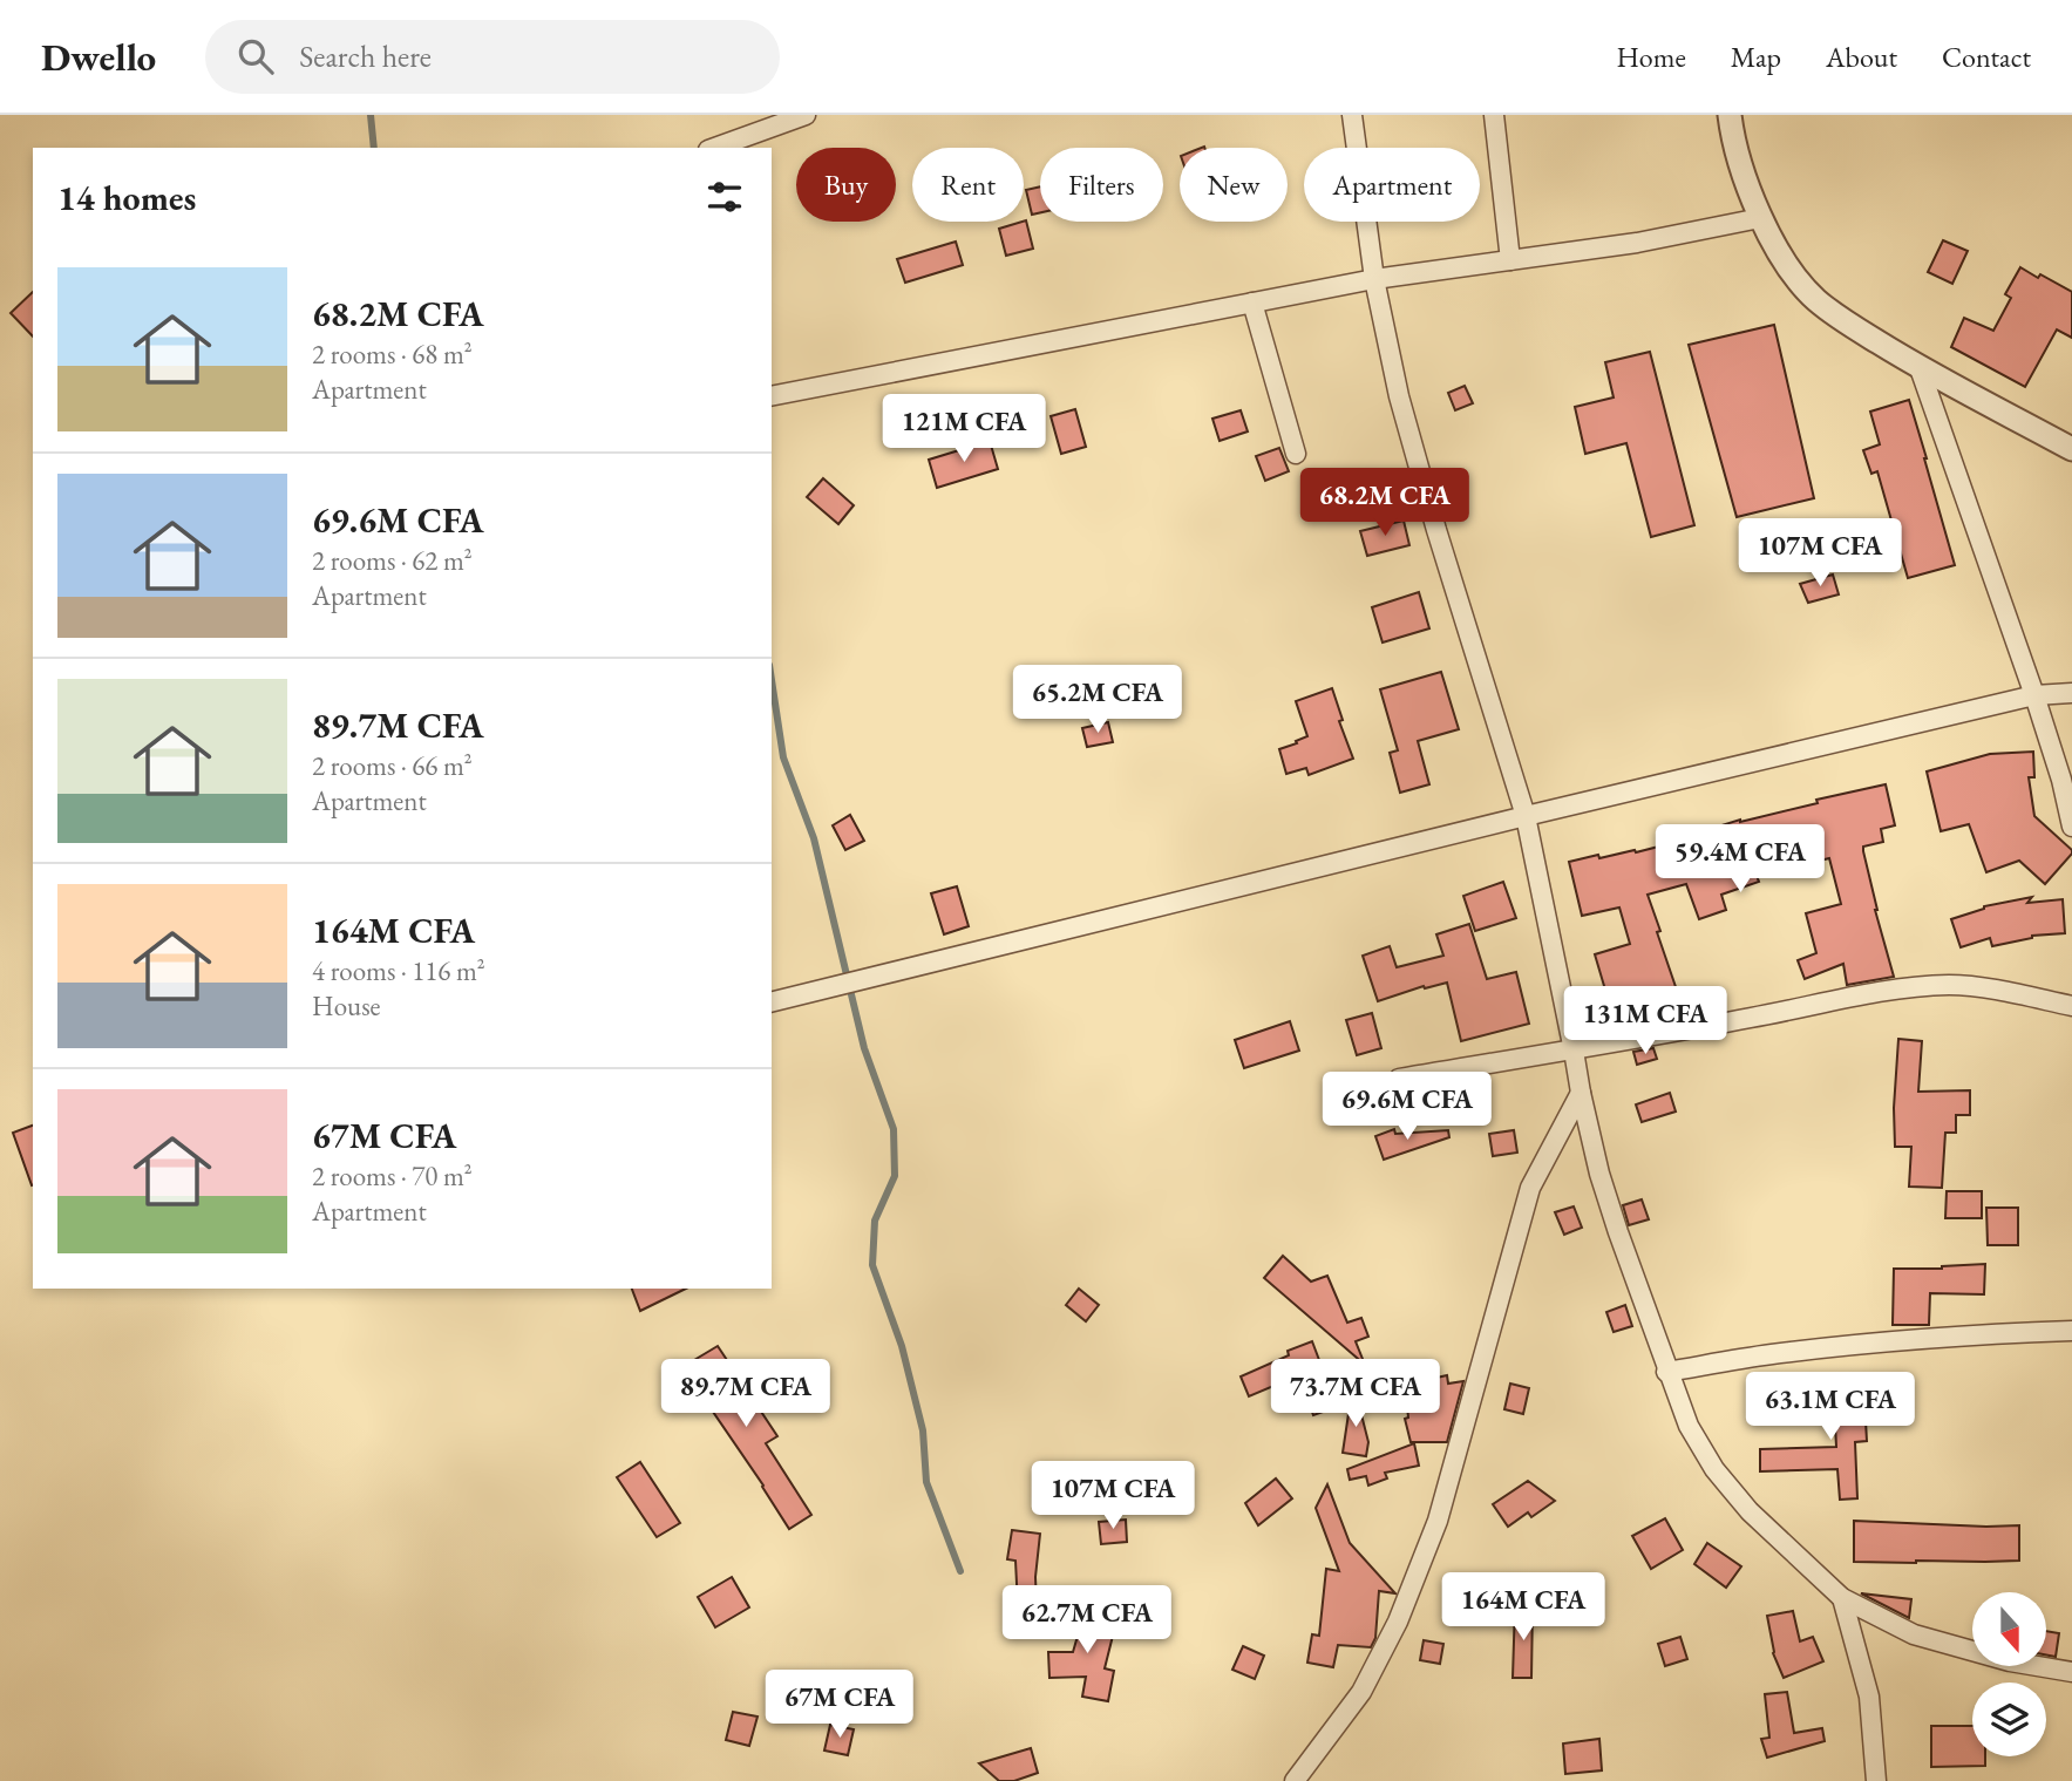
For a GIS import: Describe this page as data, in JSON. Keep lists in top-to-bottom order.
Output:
{
  "north": "bottom",
  "page": {
    "header": "Dwello",
    "search": "Search here",
    "nav": [
      "Home",
      "Map",
      "About",
      "Contact"
    ],
    "chip": [
      "Buy",
      "Rent",
      "Filters",
      "New",
      "Apartment"
    ],
    "heading": "14 homes",
    "list": [
      {
        "name": "68.2M CFA",
        "note": "2 rooms · 68 m² · Apartment"
      },
      {
        "name": "69.6M CFA",
        "note": "2 rooms · 62 m² · Apartment"
      },
      {
        "name": "89.7M CFA",
        "note": "2 rooms · 66 m² · Apartment"
      },
      {
        "name": "164M CFA",
        "note": "4 rooms · 116 m² · House"
      },
      {
        "name": "67M CFA",
        "note": "2 rooms · 70 m² · Apartment"
      }
    ],
    "price": [
      "121M CFA",
      "68.2M CFA",
      "107M CFA",
      "65.2M CFA",
      "59.4M CFA",
      "131M CFA",
      "69.6M CFA",
      "89.7M CFA",
      "73.7M CFA",
      "63.1M CFA",
      "107M CFA",
      "164M CFA",
      "62.7M CFA",
      "67M CFA"
    ]
  }
}
